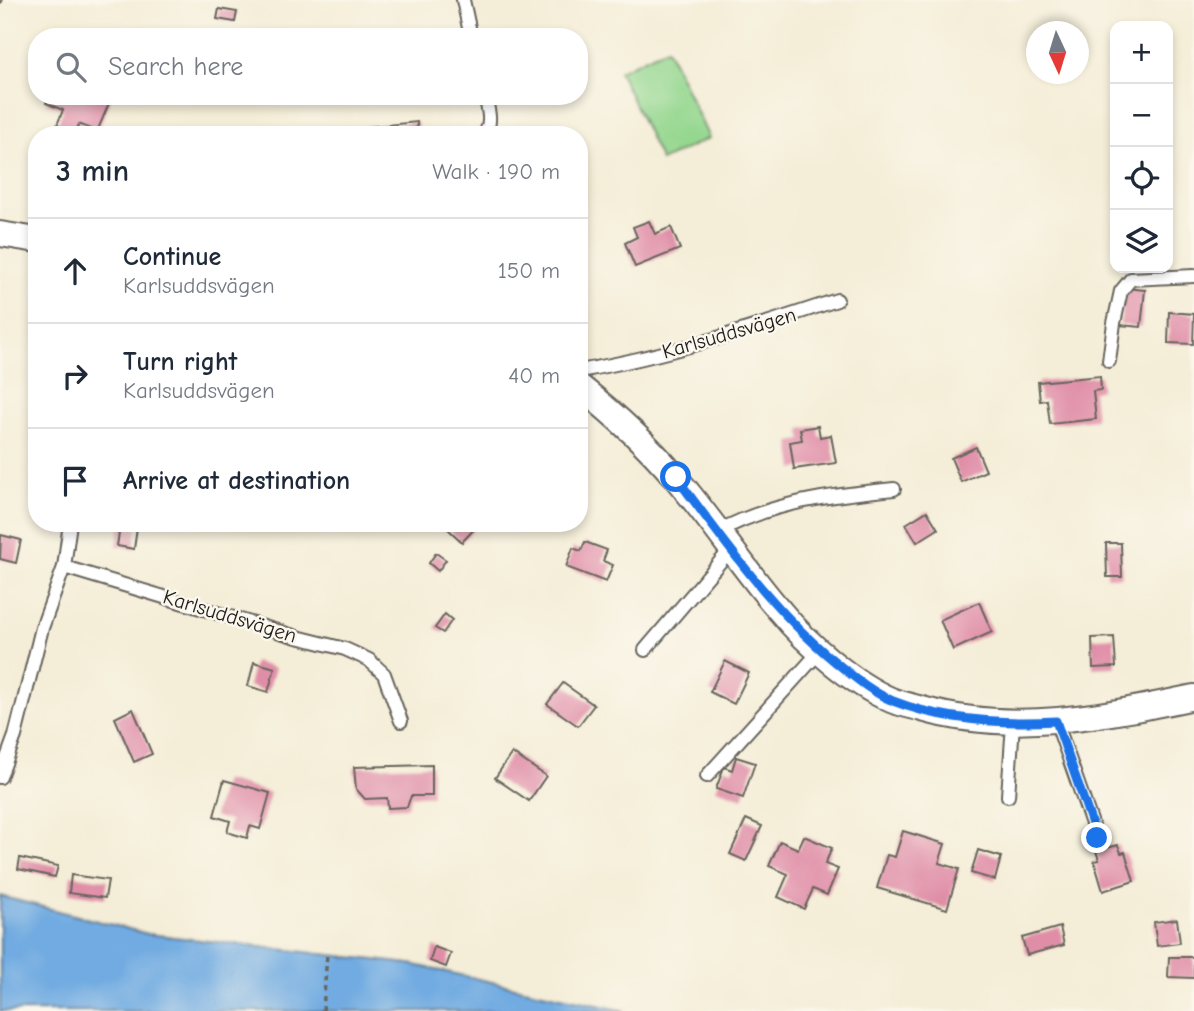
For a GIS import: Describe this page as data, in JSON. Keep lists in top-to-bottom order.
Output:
{
  "streets": {
    "lane": ["Karlsuddsvägen"]
  },
  "north": "bottom",
  "page": {
    "map_buttons": ["+", "−"],
    "search": "Search here",
    "heading": ["3 min", "Walk · 190 m"],
    "list": [
      ["Continue", "Karlsuddsvägen", "150 m"],
      ["Turn right", "Karlsuddsvägen", "40 m"],
      "Arrive at destination"
    ]
  }
}
